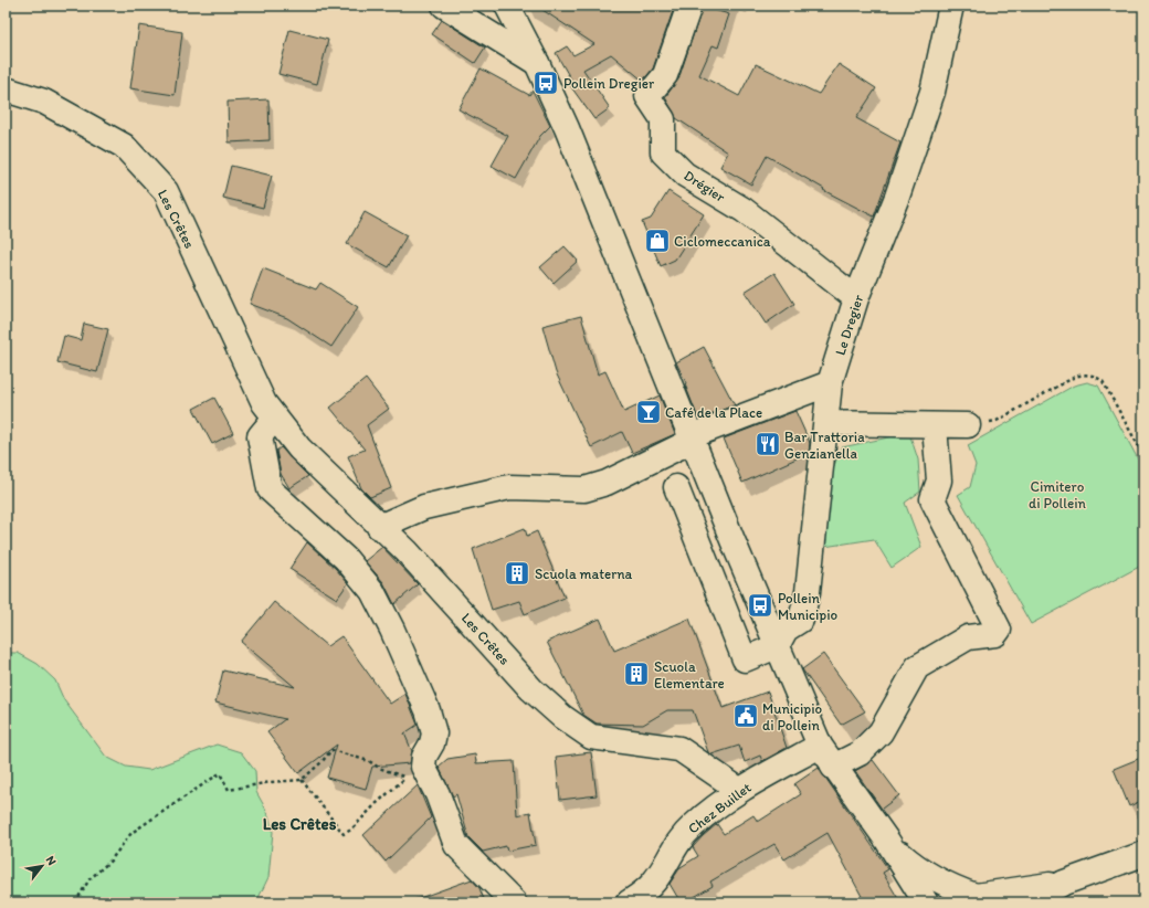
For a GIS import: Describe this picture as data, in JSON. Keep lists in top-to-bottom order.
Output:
{
  "streets": {
    "street": [
      "Drégier",
      "Les Crêtes",
      "Le Dregier",
      "Chez Buillet"
    ]
  },
  "crossings": [
    ["Drégier", "Le Dregier"],
    ["Les Crêtes", "Chez Buillet"]
  ],
  "districts": ["Les Crêtes"],
  "parks": ["Cimitero di Pollein"],
  "places": {
    "bus stop": ["Pollein Dregier", "Pollein Municipio"],
    "shop": ["Ciclomeccanica"],
    "bar": ["Café de la Place"],
    "restaurant": ["Bar Trattoria Genzianella"],
    "building": ["Scuola materna", "Scuola Elementare"],
    "public building": ["Municipio di Pollein"]
  },
  "north": "top right"
}
